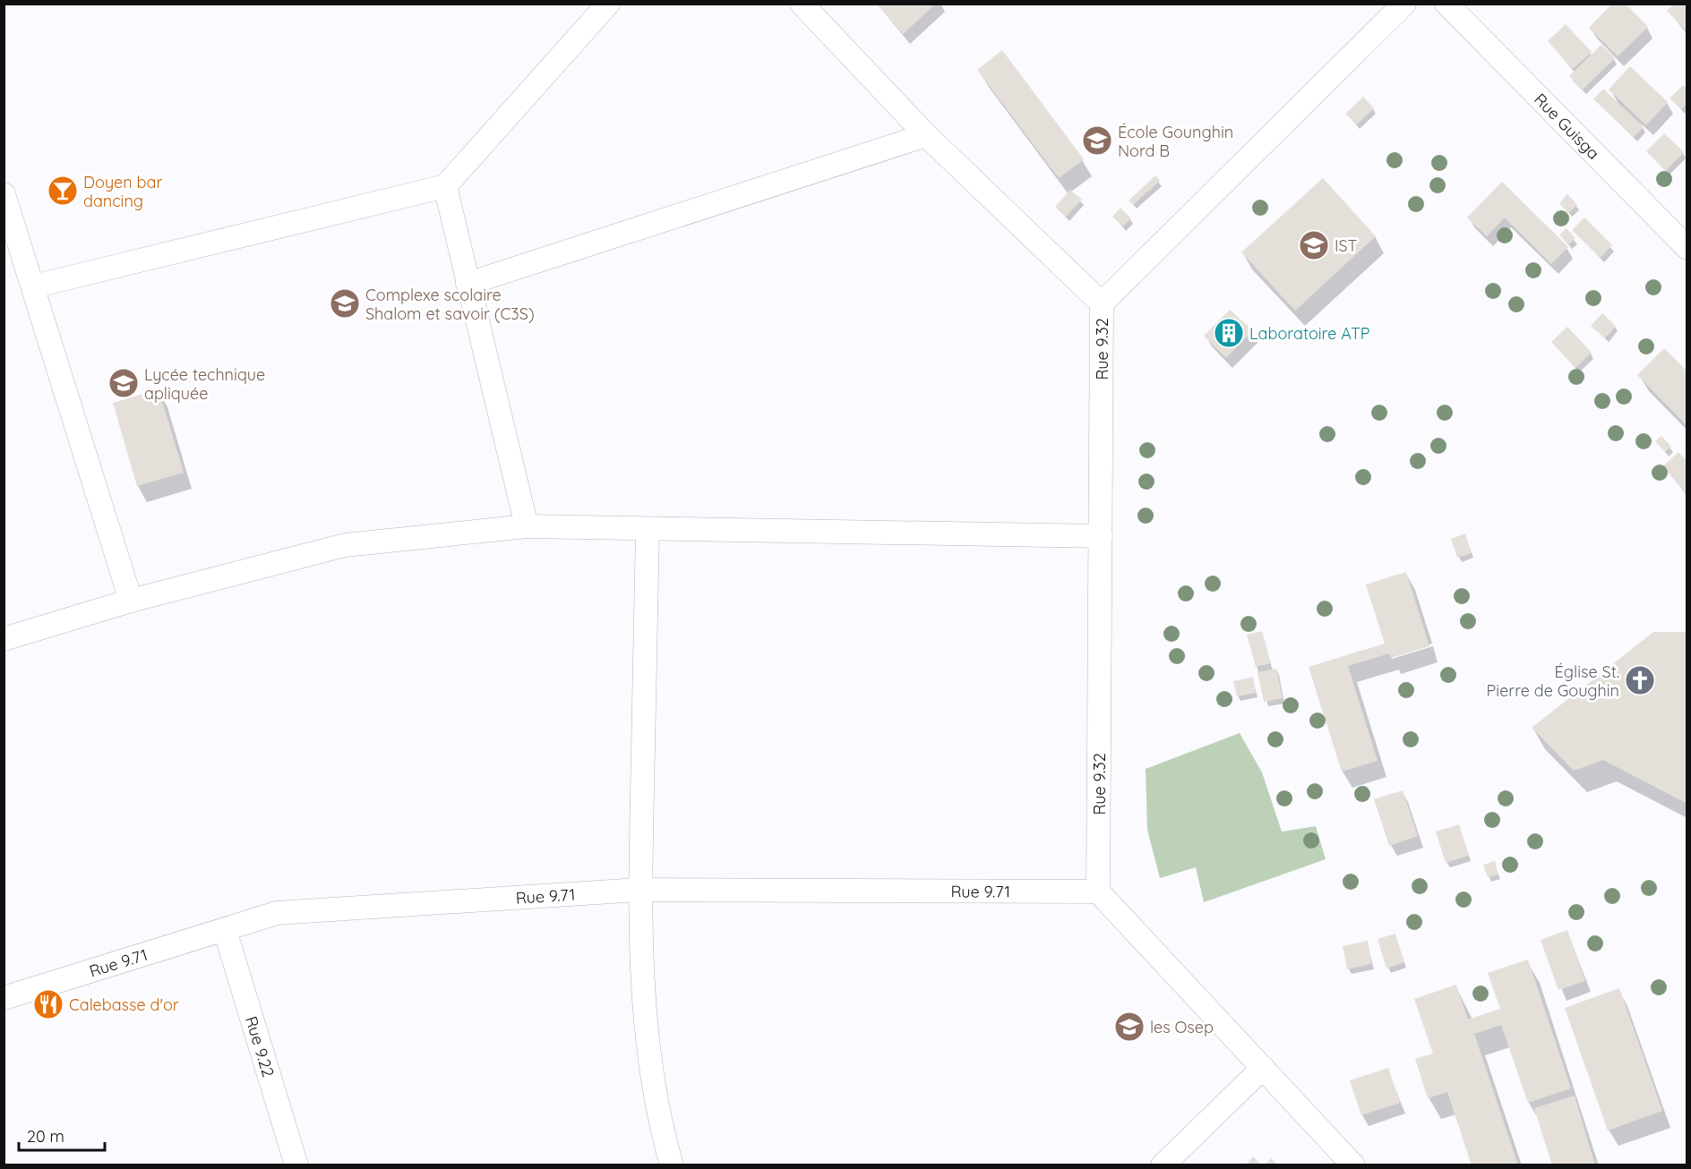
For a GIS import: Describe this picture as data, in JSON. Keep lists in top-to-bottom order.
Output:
{
  "streets": {
    "street": [
      "Rue Guisga",
      "Rue 9.32",
      "Rue 9.71",
      "Rue 9.22"
    ]
  },
  "crossings": [
    ["Rue 9.32", "Rue 9.71"],
    ["Rue 9.71", "Rue 9.22"]
  ],
  "places": {
    "school or university": [
      "École Gounghin Nord B",
      "IST",
      "Complexe scolaire Shalom et savoir (C3S)",
      "Lycée technique apliquée",
      "les Osep"
    ],
    "bar": ["Doyen bar dancing"],
    "building": ["Laboratoire ATP"],
    "church": ["Église St. Pierre de Goughin"],
    "restaurant": ["Calebasse d'or"]
  },
  "scale_bar": "20 m"
}
